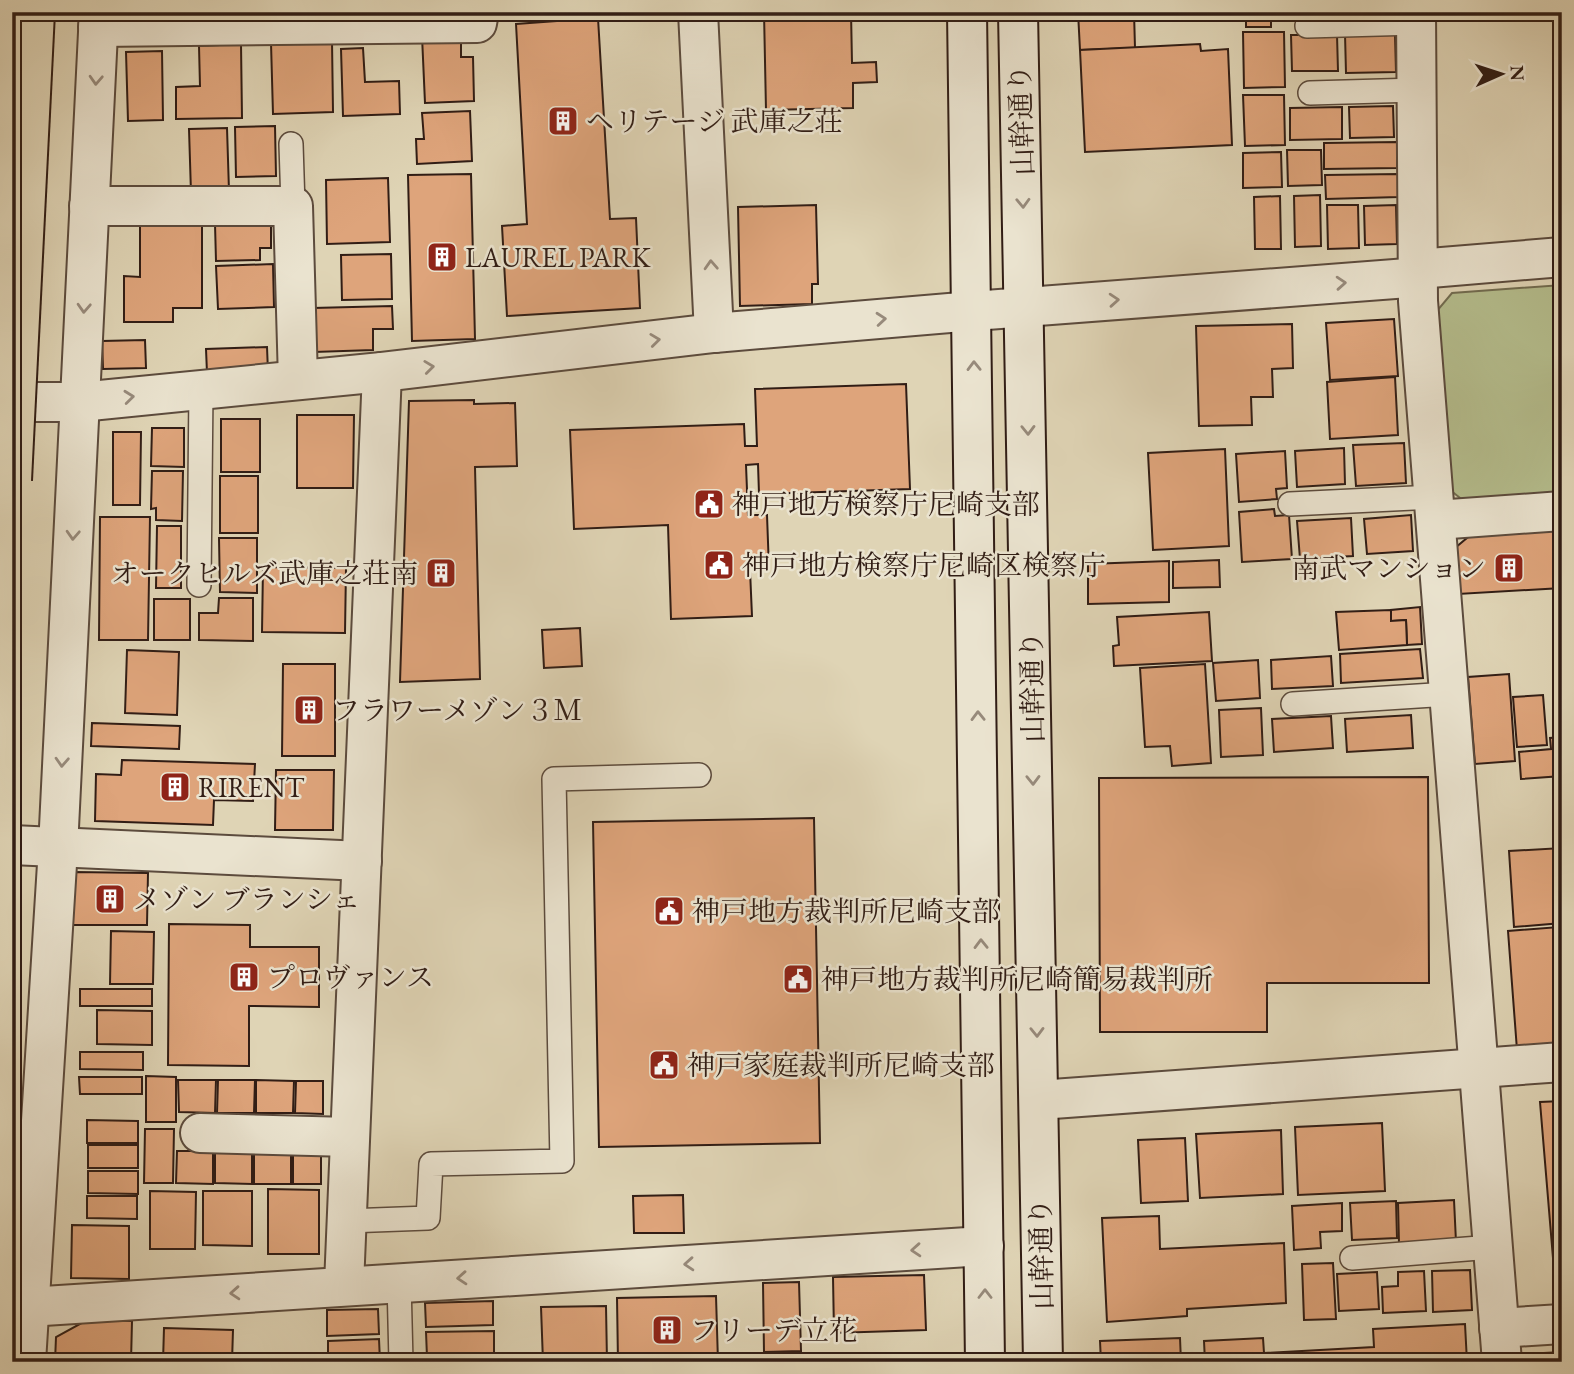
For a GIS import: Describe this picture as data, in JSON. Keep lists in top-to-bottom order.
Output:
{
  "streets": {
    "street": ["山幹通り"]
  },
  "places": {
    "building": [
      "ヘリテージ 武庫之荘",
      "LAUREL PARK",
      "南武マンション",
      "オークヒルズ武庫之荘南",
      "フラワーメゾン３Ｍ",
      "RIRENT",
      "メゾン ブランシェ",
      "プロヴァンス",
      "フリーデ立花"
    ],
    "public building": [
      "神戸地方検察庁尼崎支部",
      "神戸地方検察庁尼崎区検察庁",
      "神戸地方裁判所尼崎支部",
      "神戸地方裁判所尼崎簡易裁判所",
      "神戸家庭裁判所尼崎支部"
    ]
  },
  "north": "right"
}
